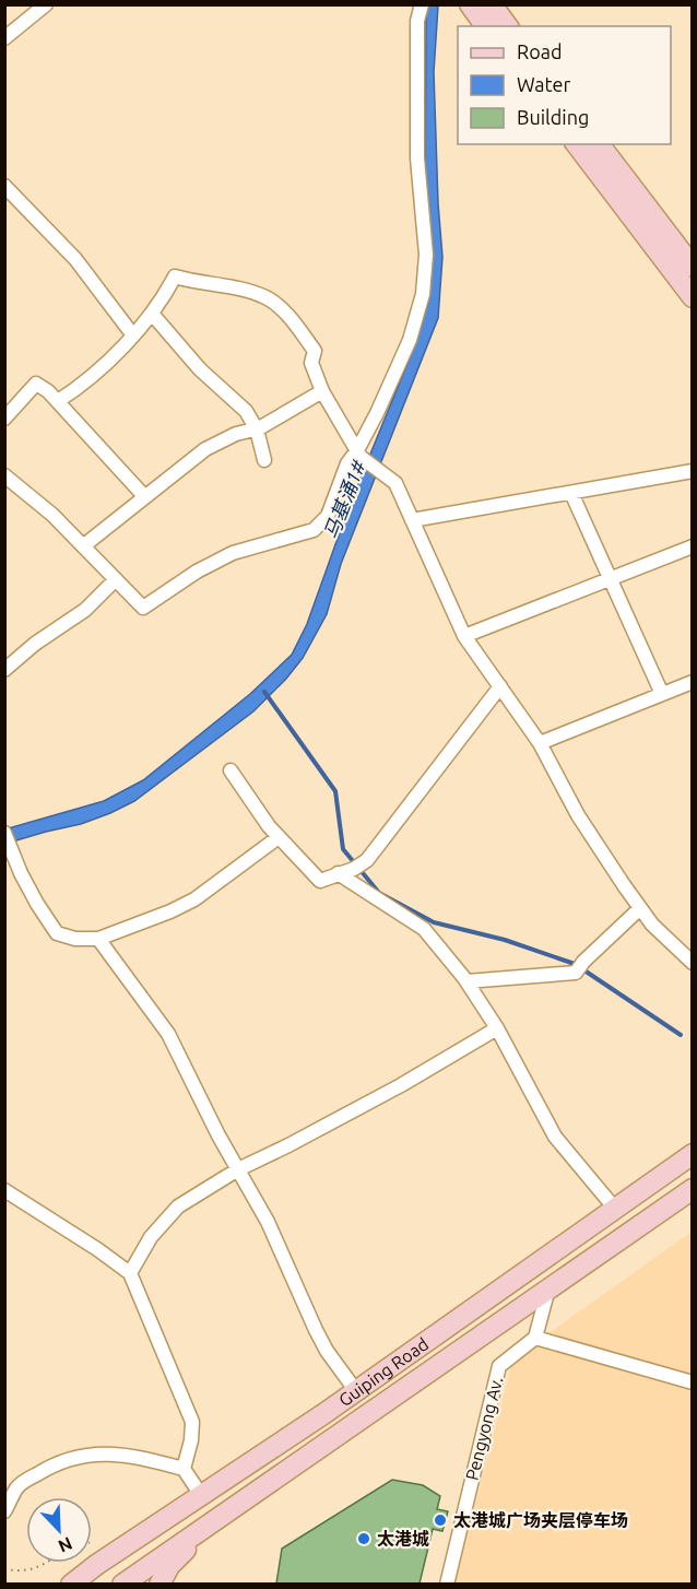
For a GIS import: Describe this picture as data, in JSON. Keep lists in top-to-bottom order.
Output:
{
  "streets": {
    "main road": ["Guiping Road"],
    "street": ["Pengyong Av."]
  },
  "water": ["马基涌1#"],
  "places": ["太港城广场夹层停车场", "太港城"],
  "legend": ["Road", "Water", "Building"],
  "north": "bottom right"
}
